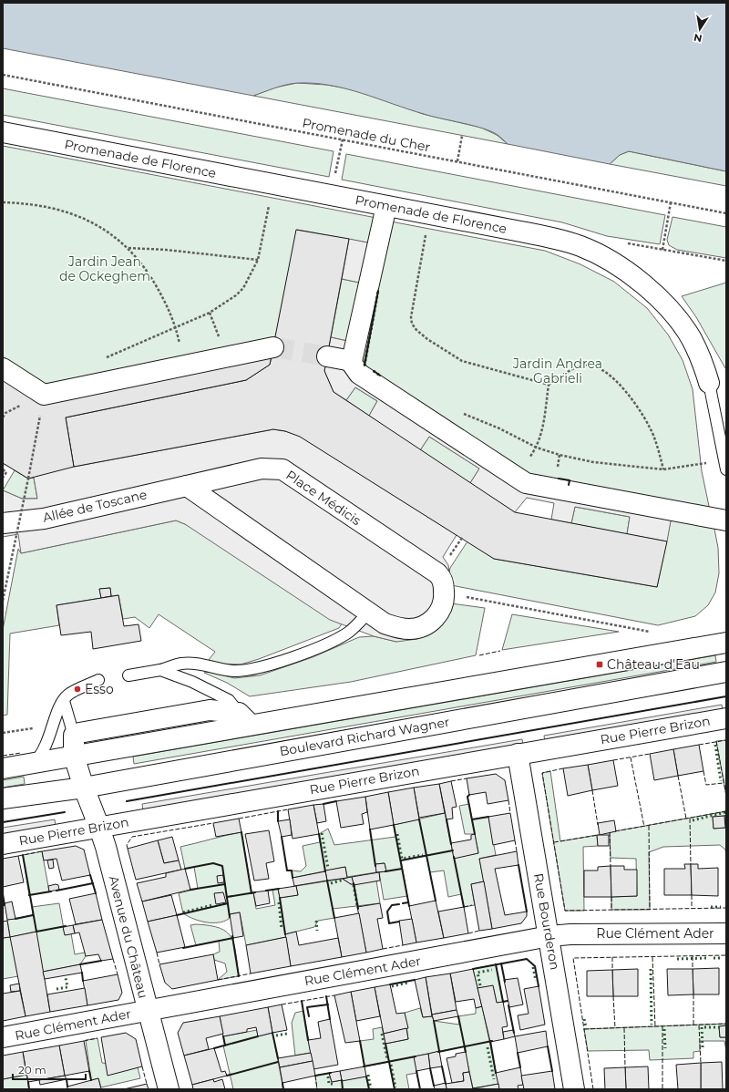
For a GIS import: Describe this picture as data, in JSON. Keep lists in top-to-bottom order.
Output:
{
  "streets": {
    "street": [
      "Promenade de Florence",
      "Place Médicis",
      "Allée de Toscane",
      "Rue Pierre Brizon",
      "Boulevard Richard Wagner",
      "Rue Bourderon",
      "Rue Clément Ader",
      "Avenue du Château"
    ],
    "path": ["Promenade du Cher"]
  },
  "crossings": [
    ["Place Médicis", "Allée de Toscane"],
    ["Rue Pierre Brizon", "Rue Bourderon"],
    ["Rue Pierre Brizon", "Avenue du Château"],
    ["Boulevard Richard Wagner", "Avenue du Château"],
    ["Rue Bourderon", "Rue Clément Ader"],
    ["Rue Clément Ader", "Avenue du Château"]
  ],
  "parks": ["Jardin Jean de Ockeghem", "Jardin Andrea Gabrieli"],
  "places": {
    "transit": ["Château d'Eau"],
    "other": ["Esso"]
  },
  "scale_bar": "20 m",
  "north": "bottom"
}
